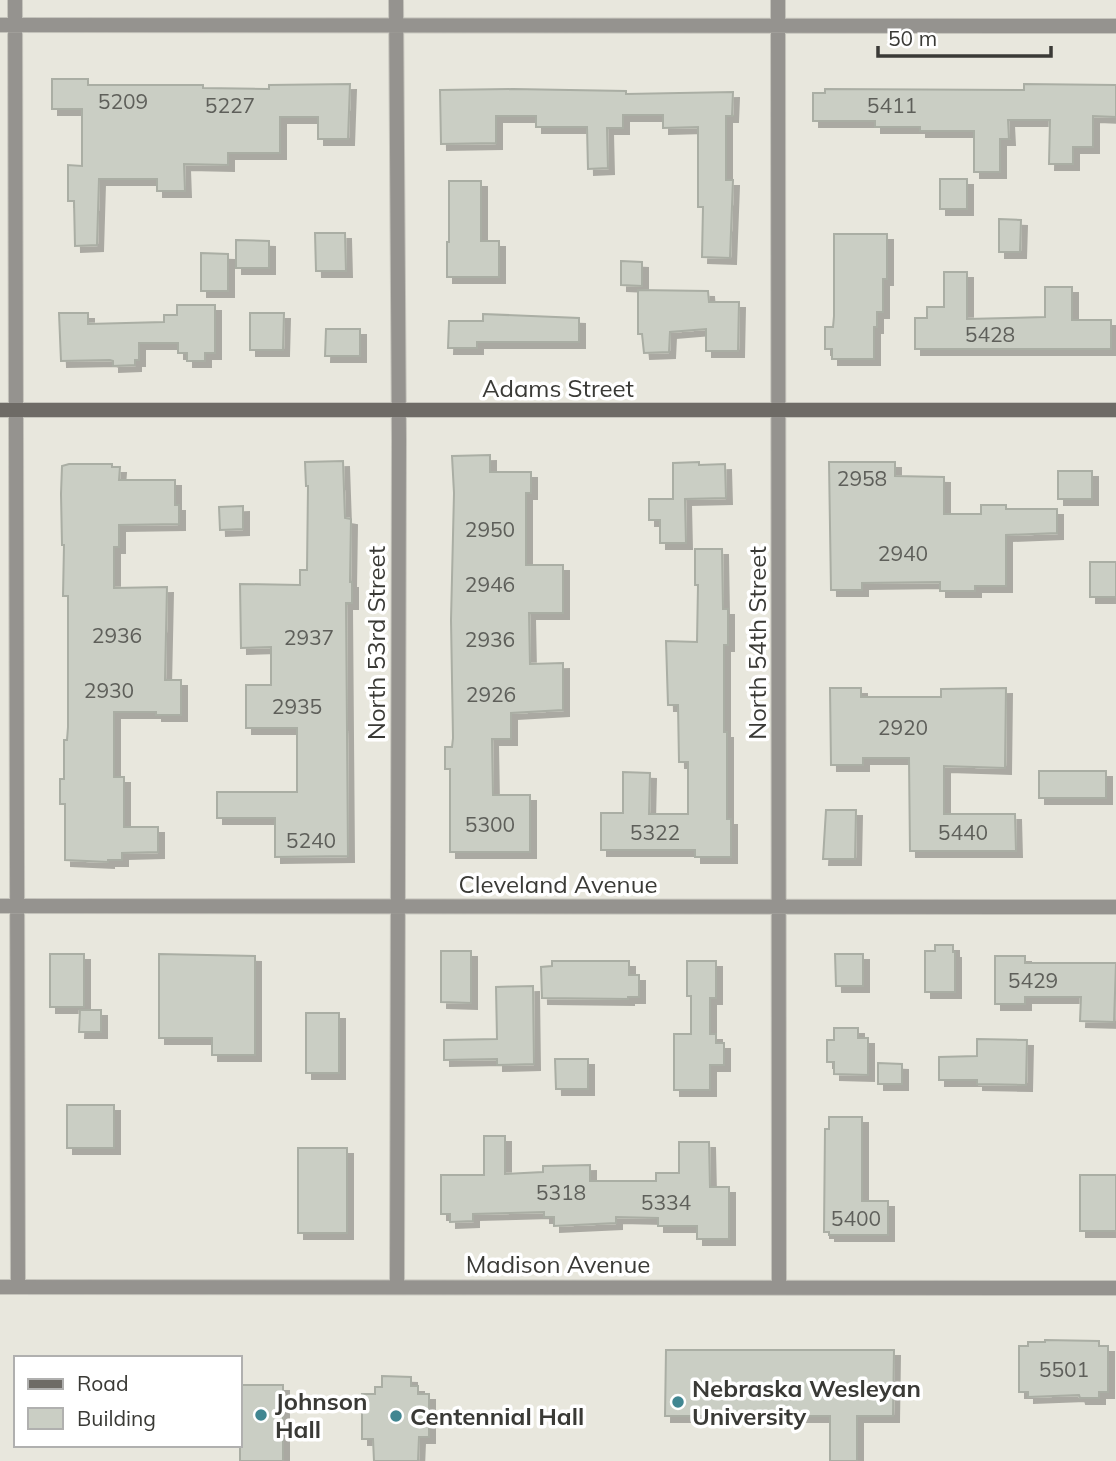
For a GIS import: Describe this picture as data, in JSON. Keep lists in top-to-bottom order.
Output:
{
  "streets": {
    "main road": ["Adams Street"],
    "street": [
      "North 53rd Street",
      "North 54th Street",
      "Cleveland Avenue",
      "Madison Avenue"
    ]
  },
  "crossings": [
    ["Adams Street", "North 53rd Street"],
    ["Adams Street", "North 54th Street"],
    ["North 53rd Street", "Cleveland Avenue"],
    ["North 53rd Street", "Madison Avenue"],
    ["North 54th Street", "Cleveland Avenue"],
    ["North 54th Street", "Madison Avenue"]
  ],
  "places": ["Nebraska Wesleyan University", "Johnson Hall", "Centennial Hall"],
  "house_numbers": [
    "5209",
    "5227",
    "5411",
    "5428",
    "2958",
    "2950",
    "2940",
    "2946",
    "2936",
    "2937",
    "2936",
    "2930",
    "2926",
    "2935",
    "2920",
    "5300",
    "5322",
    "5440",
    "5240",
    "5429",
    "5318",
    "5334",
    "5400",
    "5501"
  ],
  "legend": ["Road", "Building"],
  "scale_bar": "50 m"
}
